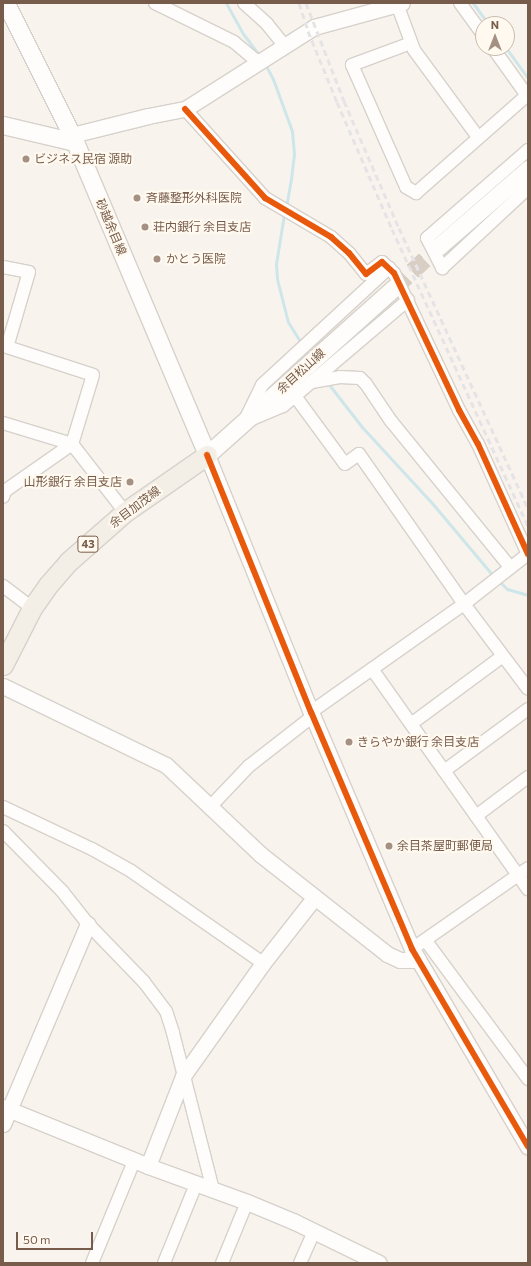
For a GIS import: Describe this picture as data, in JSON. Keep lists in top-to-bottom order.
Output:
{
  "streets": {
    "main road": [
      "砂越余目線",
      "余目松山線",
      "余目加茂線",
      "43"
    ]
  },
  "crossings": [
    ["砂越余目線", "余目松山線"],
    ["砂越余目線", "余目加茂線"],
    ["余目松山線", "余目加茂線"]
  ],
  "places": [
    "ビジネス民宿 源助",
    "斉藤整形外科医院",
    "荘内銀行 余目支店",
    "かとう医院",
    "山形銀行 余目支店",
    "きらやか銀行 余目支店",
    "余目茶屋町郵便局"
  ],
  "scale_bar": "50 m",
  "north": "top"
}
